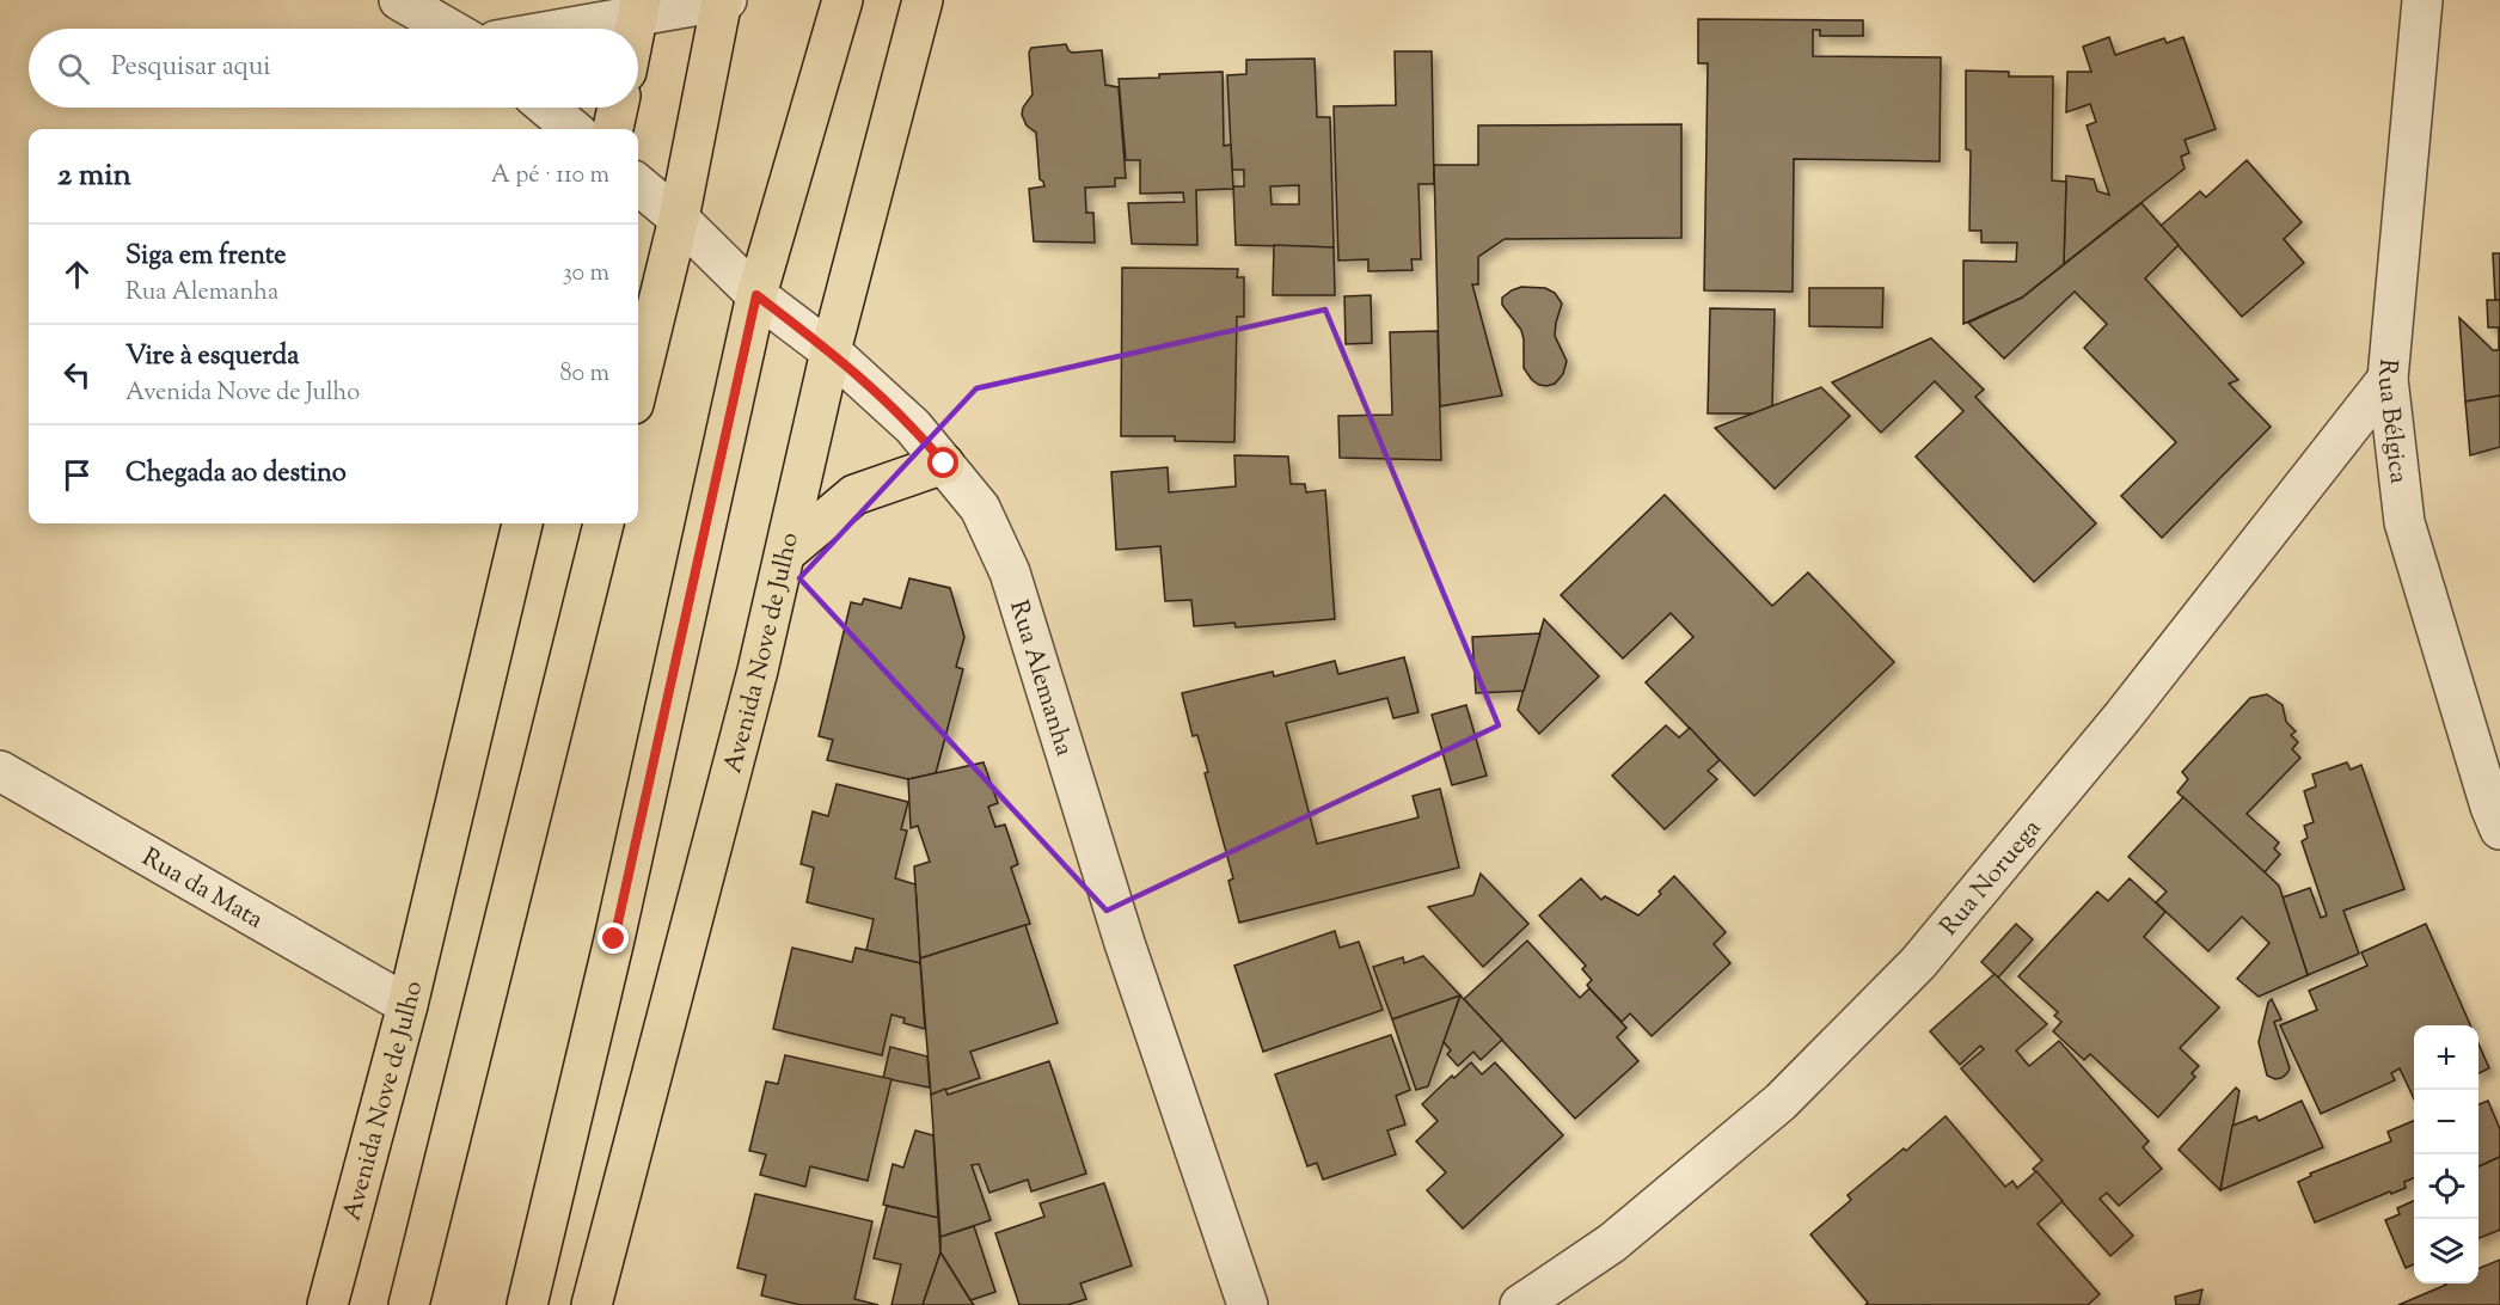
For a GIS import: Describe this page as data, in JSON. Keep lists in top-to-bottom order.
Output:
{
  "streets": {
    "main road": ["Avenida Nove de Julho"],
    "street": [
      "Rua Bélgica",
      "Rua Alemanha",
      "Rua Noruega",
      "Rua da Mata"
    ]
  },
  "crossings": [
    ["Rua Bélgica", "Rua Noruega"],
    ["Avenida Nove de Julho", "Rua Alemanha"],
    ["Avenida Nove de Julho", "Rua da Mata"]
  ],
  "page": {
    "search": "Pesquisar aqui",
    "heading": ["2 min", "A pé · 110 m"],
    "list": [
      ["Siga em frente", "Rua Alemanha", "30 m"],
      ["Vire à esquerda", "Avenida Nove de Julho", "80 m"],
      "Chegada ao destino"
    ],
    "map_buttons": ["+", "−"]
  }
}
